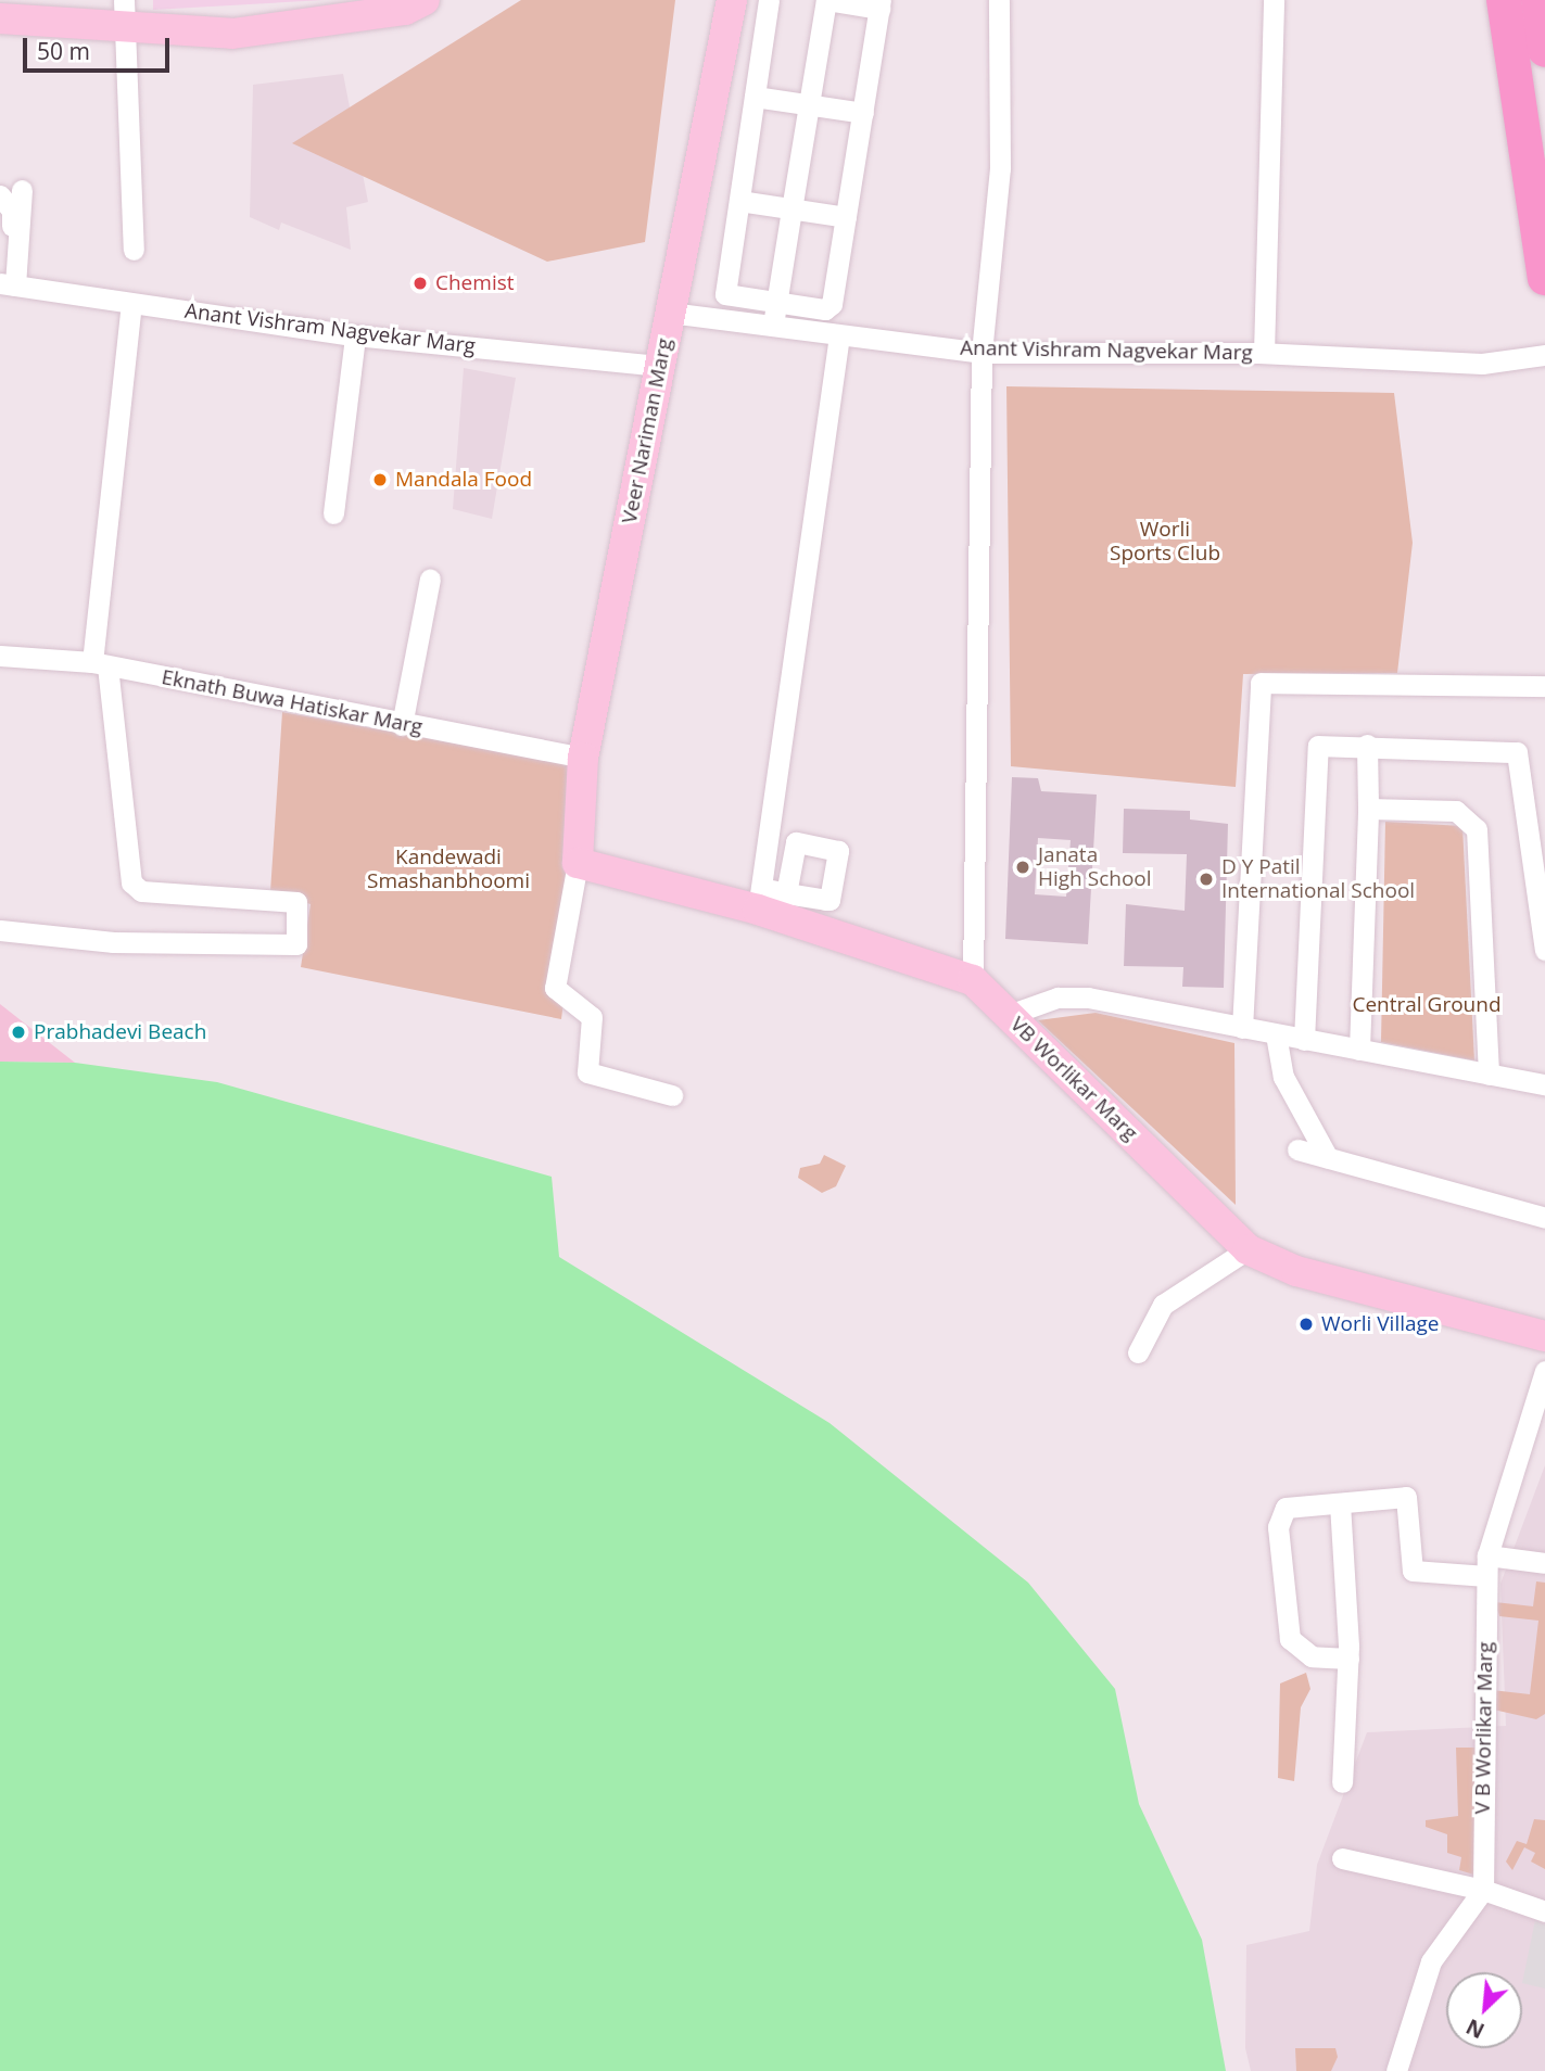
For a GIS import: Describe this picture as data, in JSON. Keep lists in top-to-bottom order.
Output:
{
  "streets": {
    "street": [
      "Anant Vishram Nagvekar Marg",
      "Veer Nariman Marg",
      "Eknath Buwa Hatiskar Marg",
      "VB Worlikar Marg",
      "V B Worlikar Marg"
    ]
  },
  "crossings": [
    ["Anant Vishram Nagvekar Marg", "Veer Nariman Marg"],
    ["Veer Nariman Marg", "Eknath Buwa Hatiskar Marg"],
    ["Veer Nariman Marg", "VB Worlikar Marg"]
  ],
  "parks": ["Worli Sports Club", "Kandewadi Smashanbhoomi", "Central Ground"],
  "places": [
    "Chemist",
    "Mandala Food",
    "Janata High School",
    "D Y Patil International School",
    "Prabhadevi Beach",
    "Worli Village"
  ],
  "scale_bar": "50 m",
  "north": "bottom left"
}
